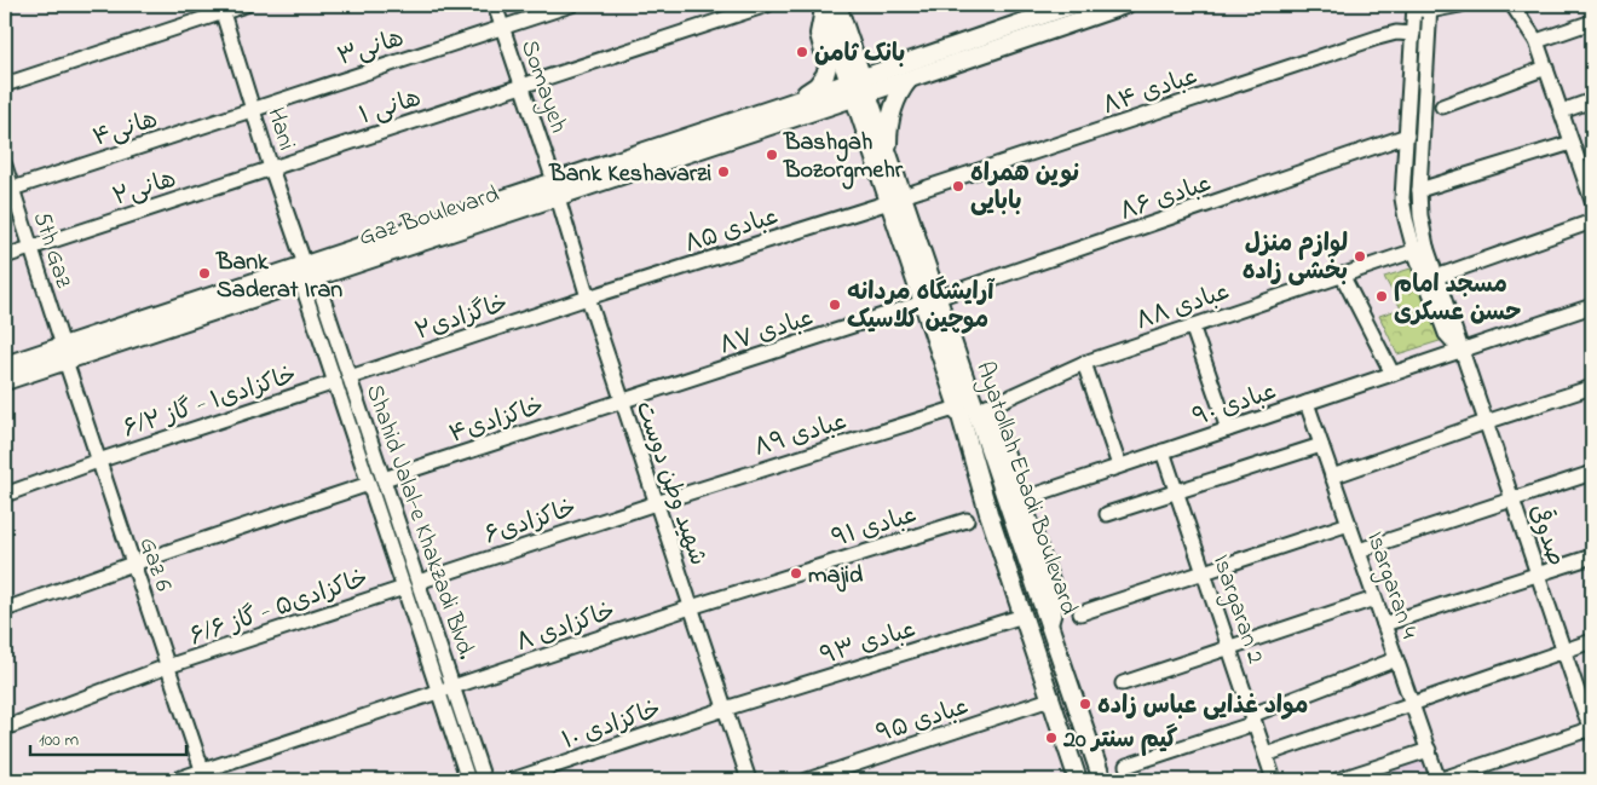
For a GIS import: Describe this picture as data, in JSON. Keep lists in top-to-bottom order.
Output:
{
  "streets": {
    "main road": ["Gaz Boulevard", "Ayatollah Ebadi Boulevard"],
    "street": [
      "هانی۳",
      "Somayeh",
      "عبادی ۸۴",
      "هانی ۱",
      "هانی۴",
      "Hani",
      "هانی۲",
      "عبادی ۸۶",
      "عبادی ۸۵",
      "5th Gaz",
      "عبادی ۸۸",
      "خاگزادی۲",
      "عبادی ۸۷",
      "خاکزادی۱ - گاز ۶/۲",
      "عبادی ۹۰",
      "خاکزادی۴",
      "عبادی ۸۹",
      "شهید وطن دوست",
      "خاکزادی۶",
      "Shahid Jalal-e Khakzadi Blvd.",
      "عبادی ۹۱",
      "صدوقی",
      "Gaz 6",
      "Isargaran 4",
      "خاکزادی۵ - گاز ۶/۶",
      "Isargaran 2",
      "خاکزادی ۸",
      "عبادی ۹۳",
      "عبادی ۹۵",
      "خاکزادی ۱۰"
    ]
  },
  "crossings": [
    ["هانی۳", "Somayeh"],
    ["هانی۳", "هانی۴"],
    ["هانی۳", "Hani"],
    ["Somayeh", "هانی ۱"],
    ["Somayeh", "Gaz Boulevard"],
    ["Somayeh", "شهید وطن دوست"],
    ["عبادی ۸۴", "عبادی ۸۵"],
    ["عبادی ۸۴", "Ayatollah Ebadi Boulevard"],
    ["هانی ۱", "Hani"],
    ["هانی ۱", "هانی۲"],
    ["هانی۴", "Hani"],
    ["هانی۴", "5th Gaz"],
    ["Hani", "هانی۲"],
    ["Hani", "Gaz Boulevard"],
    ["Hani", "Shahid Jalal-e Khakzadi Blvd."],
    ["هانی۲", "5th Gaz"],
    ["عبادی ۸۶", "عبادی ۸۷"],
    ["عبادی ۸۶", "Ayatollah Ebadi Boulevard"],
    ["Gaz Boulevard", "5th Gaz"],
    ["Gaz Boulevard", "شهید وطن دوست"],
    ["Gaz Boulevard", "Ayatollah Ebadi Boulevard"],
    ["Gaz Boulevard", "Shahid Jalal-e Khakzadi Blvd."],
    ["Gaz Boulevard", "Gaz 6"],
    ["عبادی ۸۵", "خاگزادی۲"],
    ["عبادی ۸۵", "شهید وطن دوست"],
    ["عبادی ۸۵", "Ayatollah Ebadi Boulevard"],
    ["5th Gaz", "Gaz 6"],
    ["عبادی ۸۸", "صدوقی"],
    ["خاگزادی۲", "شهید وطن دوست"],
    ["خاگزادی۲", "Shahid Jalal-e Khakzadi Blvd."],
    ["عبادی ۸۷", "خاکزادی۴"],
    ["عبادی ۸۷", "شهید وطن دوست"],
    ["عبادی ۸۷", "Ayatollah Ebadi Boulevard"],
    ["خاکزادی۱ - گاز ۶/۲", "Gaz 6"],
    ["عبادی ۹۰", "Ayatollah Ebadi Boulevard"],
    ["عبادی ۹۰", "صدوقی"],
    ["عبادی ۹۰", "Isargaran 4"],
    ["عبادی ۹۰", "Isargaran 2"],
    ["خاکزادی۴", "شهید وطن دوست"],
    ["خاکزادی۴", "Shahid Jalal-e Khakzadi Blvd."],
    ["عبادی ۸۹", "شهید وطن دوست"],
    ["عبادی ۸۹", "Ayatollah Ebadi Boulevard"],
    ["عبادی ۸۹", "خاکزادی۶"],
    ["شهید وطن دوست", "خاکزادی۶"],
    ["شهید وطن دوست", "عبادی ۹۱"],
    ["شهید وطن دوست", "خاکزادی ۸"],
    ["شهید وطن دوست", "عبادی ۹۳"],
    ["شهید وطن دوست", "خاکزادی ۱۰"],
    ["Ayatollah Ebadi Boulevard", "عبادی ۹۳"],
    ["Ayatollah Ebadi Boulevard", "عبادی ۹۵"],
    ["خاکزادی۶", "Shahid Jalal-e Khakzadi Blvd."],
    ["Shahid Jalal-e Khakzadi Blvd.", "خاکزادی ۸"],
    ["عبادی ۹۱", "خاکزادی ۸"],
    ["Gaz 6", "خاکزادی۵ - گاز ۶/۶"],
    ["Gaz 6", "خاکزادی ۸"],
    ["عبادی ۹۳", "خاکزادی ۱۰"]
  ],
  "places": [
    "بانک ثامن",
    "Bashgah Bozorgmehr",
    "Bank Keshavarzi",
    "نوین همراه بابایی",
    "لوازم منزل بخشی زاده",
    "Bank Saderat Iran",
    "مسجد امام حسن عسکری",
    "آرایشگاه مردانه موچین کلاسیک",
    "majid",
    "مواد غذایی عباس زاده",
    "گیم سنتر 20"
  ],
  "scale_bar": "100 m"
}
